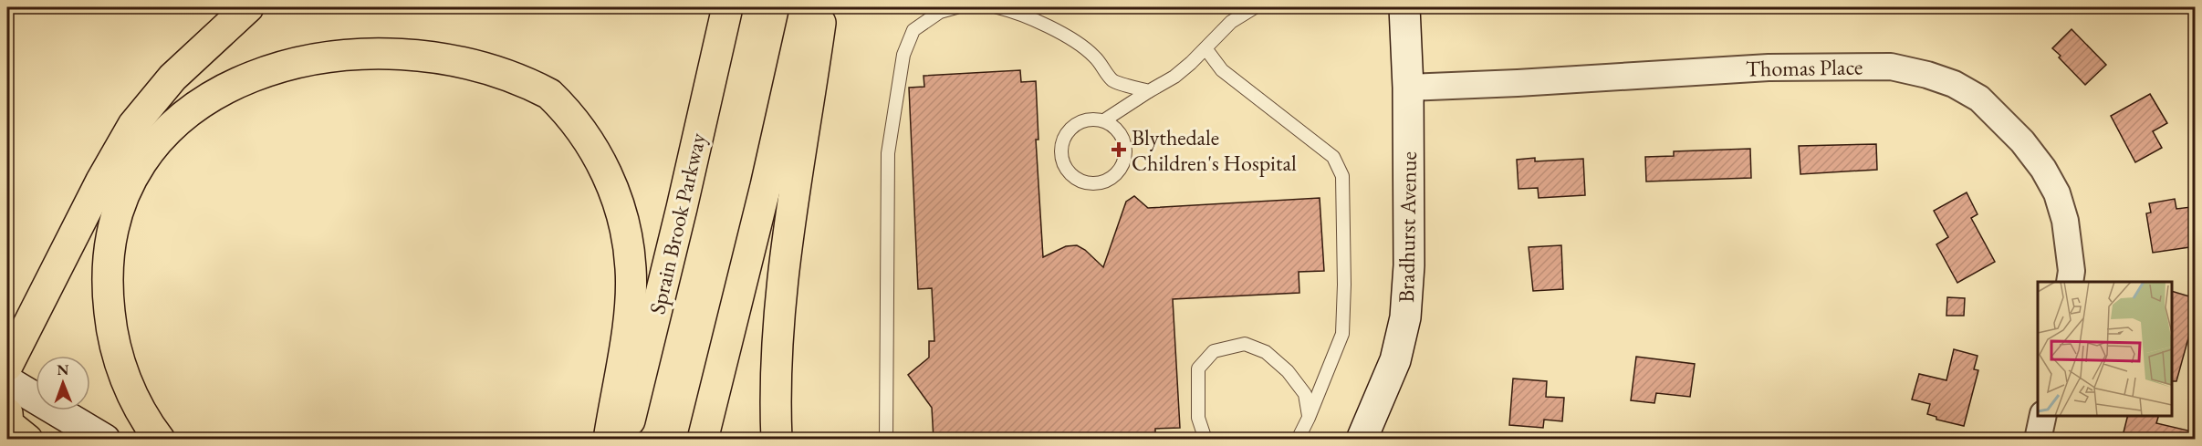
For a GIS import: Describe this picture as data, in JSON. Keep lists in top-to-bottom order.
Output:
{
  "streets": {
    "highway": ["Sprain Brook Parkway"],
    "main road": ["Bradhurst Avenue"],
    "street": ["Thomas Place"]
  },
  "crossings": [
    ["Thomas Place", "Bradhurst Avenue"]
  ],
  "places": {
    "health": ["Blythedale Children's Hospital"]
  },
  "north": "top"
}
